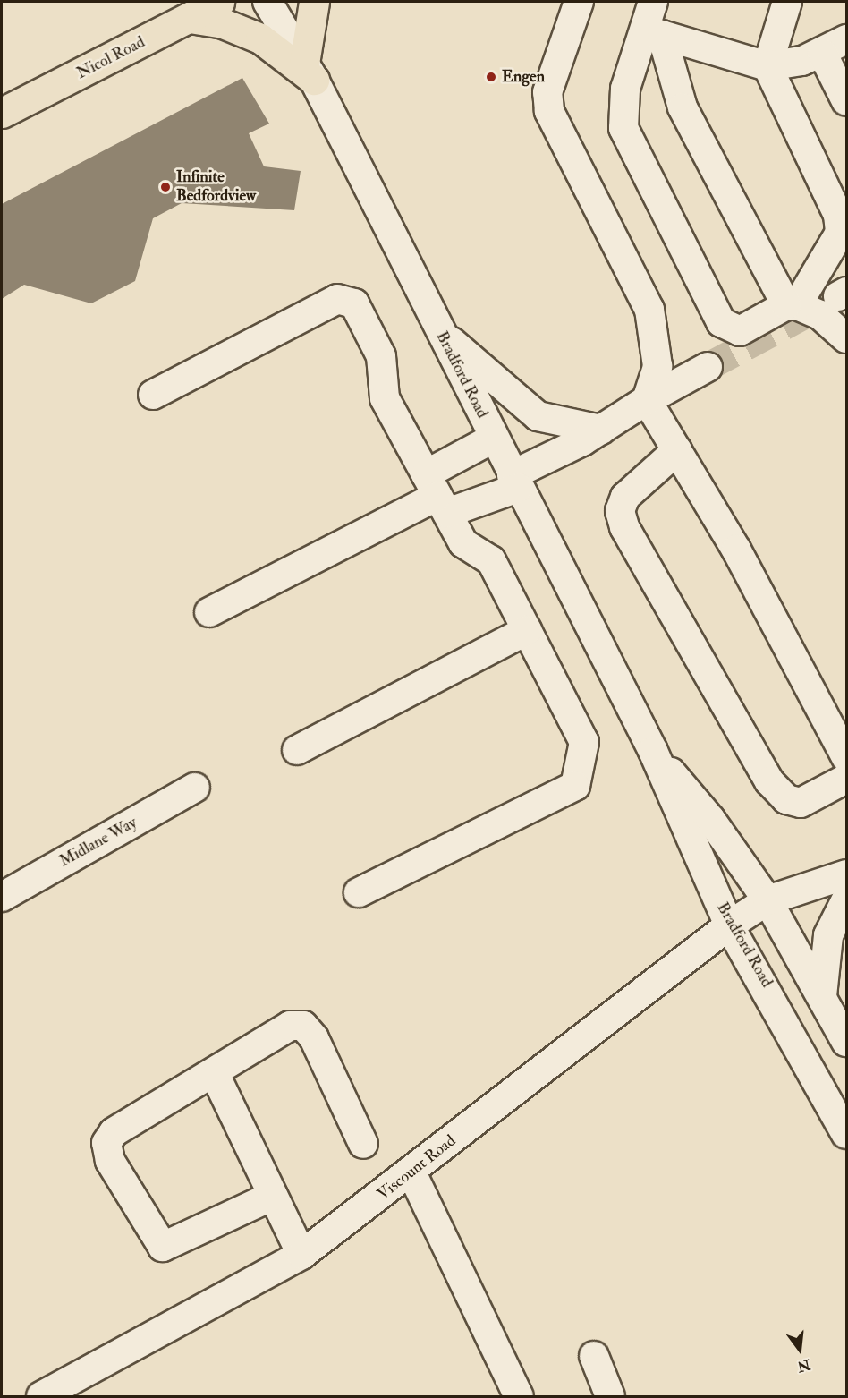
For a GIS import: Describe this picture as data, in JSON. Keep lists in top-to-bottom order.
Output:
{
  "streets": {
    "main road": ["Nicol Road"],
    "street": ["Bradford Road", "Midlane Way", "Viscount Road"]
  },
  "crossings": [
    ["Bradford Road", "Viscount Road"]
  ],
  "places": ["Engen", "Infinite Bedfordview"],
  "north": "bottom"
}
